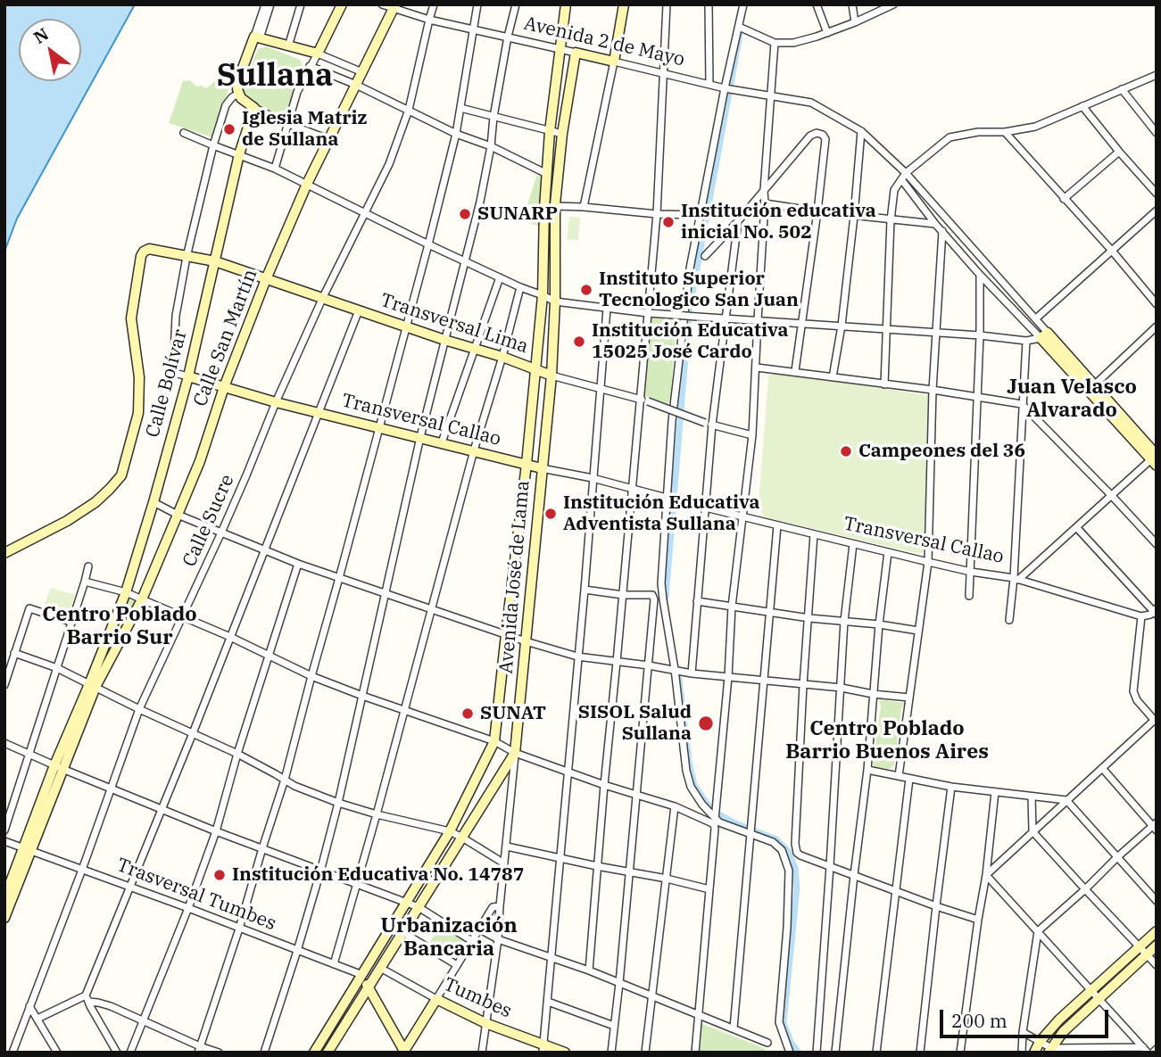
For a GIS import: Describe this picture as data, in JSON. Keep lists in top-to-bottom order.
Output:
{
  "streets": {
    "street": [
      "Avenida 2 de Mayo",
      "Transversal Lima",
      "Calle San Martín",
      "Calle Bolívar",
      "Transversal Callao",
      "Calle Sucre",
      "Avenida José de Lama",
      "Trasversal Tumbes",
      "Tumbes"
    ]
  },
  "crossings": [
    ["Avenida 2 de Mayo", "Calle San Martín"],
    ["Avenida 2 de Mayo", "Calle Sucre"],
    ["Avenida 2 de Mayo", "Avenida José de Lama"],
    ["Transversal Lima", "Calle San Martín"],
    ["Transversal Lima", "Calle Bolívar"],
    ["Transversal Lima", "Transversal Callao"],
    ["Transversal Lima", "Calle Sucre"],
    ["Transversal Lima", "Avenida José de Lama"],
    ["Calle San Martín", "Calle Bolívar"],
    ["Calle San Martín", "Transversal Callao"],
    ["Calle Bolívar", "Transversal Callao"],
    ["Transversal Callao", "Calle Sucre"],
    ["Transversal Callao", "Avenida José de Lama"],
    ["Calle Sucre", "Trasversal Tumbes"],
    ["Avenida José de Lama", "Trasversal Tumbes"],
    ["Avenida José de Lama", "Tumbes"]
  ],
  "districts": [
    "Sullana",
    "Juan Velasco Alvarado",
    "Centro Poblado Barrio Sur",
    "Centro Poblado Barrio Buenos Aires",
    "Urbanización Bancaria"
  ],
  "places": [
    "Iglesia Matriz de Sullana",
    "SUNARP",
    "Institución educativa inicial No. 502",
    "Instituto Superior Tecnologico San Juan",
    "Institución Educativa 15025 José Cardo",
    "Campeones del 36",
    "Institución Educativa Adventista Sullana",
    "SUNAT",
    "SISOL Salud Sullana",
    "Institución Educativa No. 14787"
  ],
  "scale_bar": "200 m",
  "north": "top left"
}
